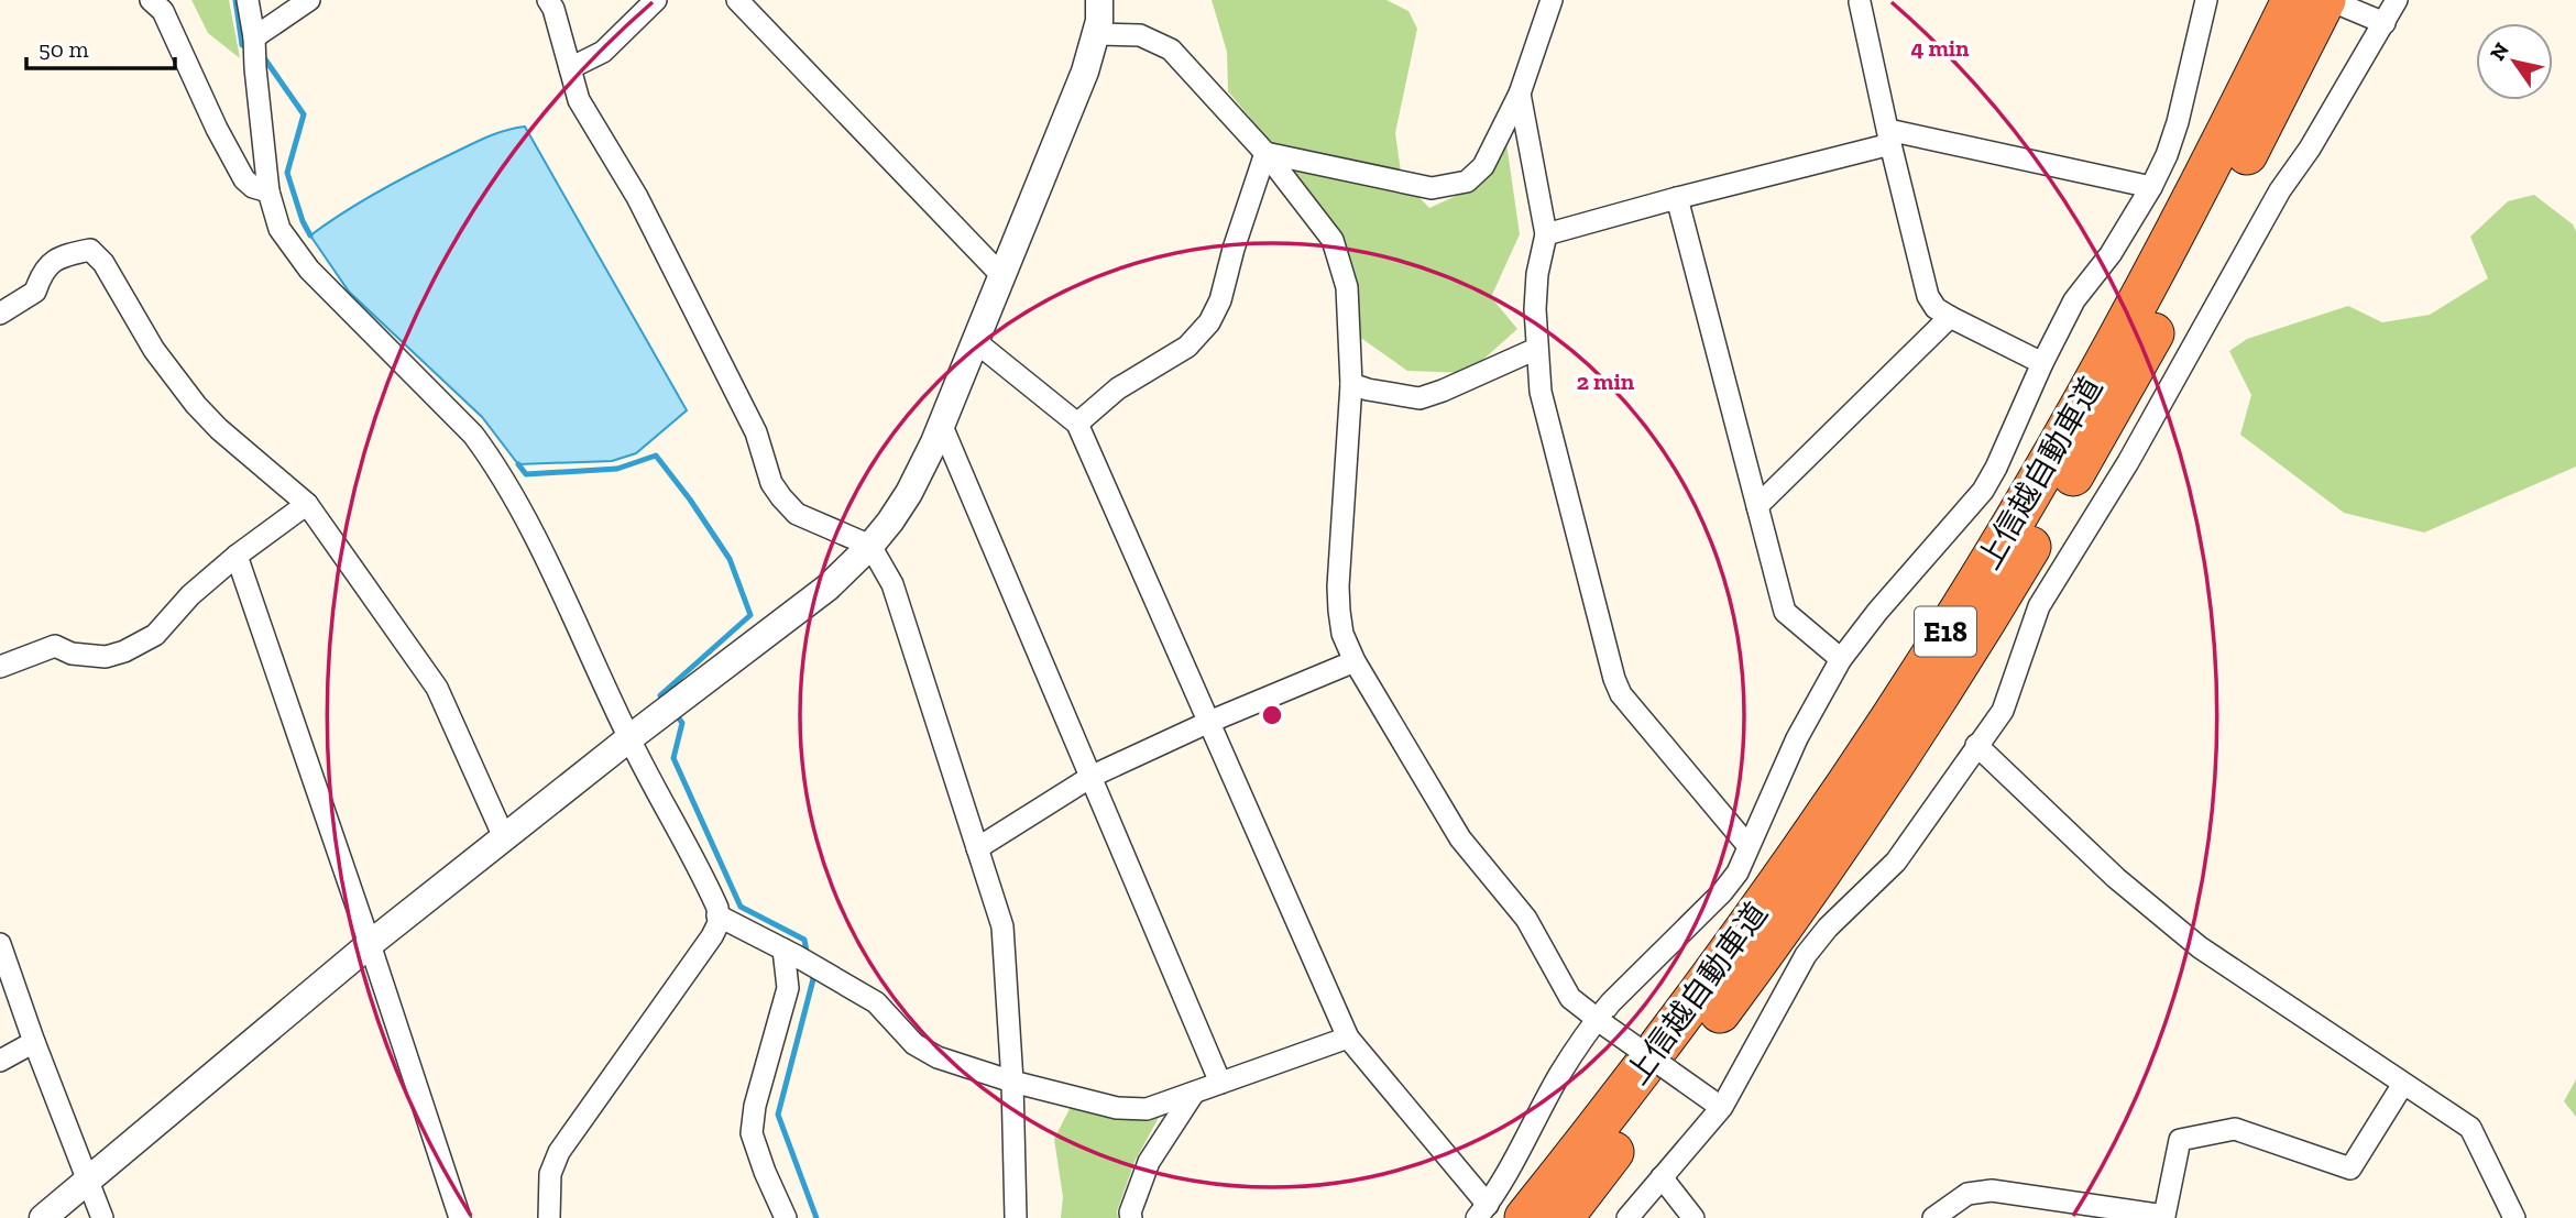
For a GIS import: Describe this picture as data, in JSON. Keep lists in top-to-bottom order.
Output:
{
  "streets": {
    "highway": ["上信越自動車道", "E18"]
  },
  "scale_bar": "50 m",
  "north": "top left",
  "rings": ["4 min", "2 min"]
}
